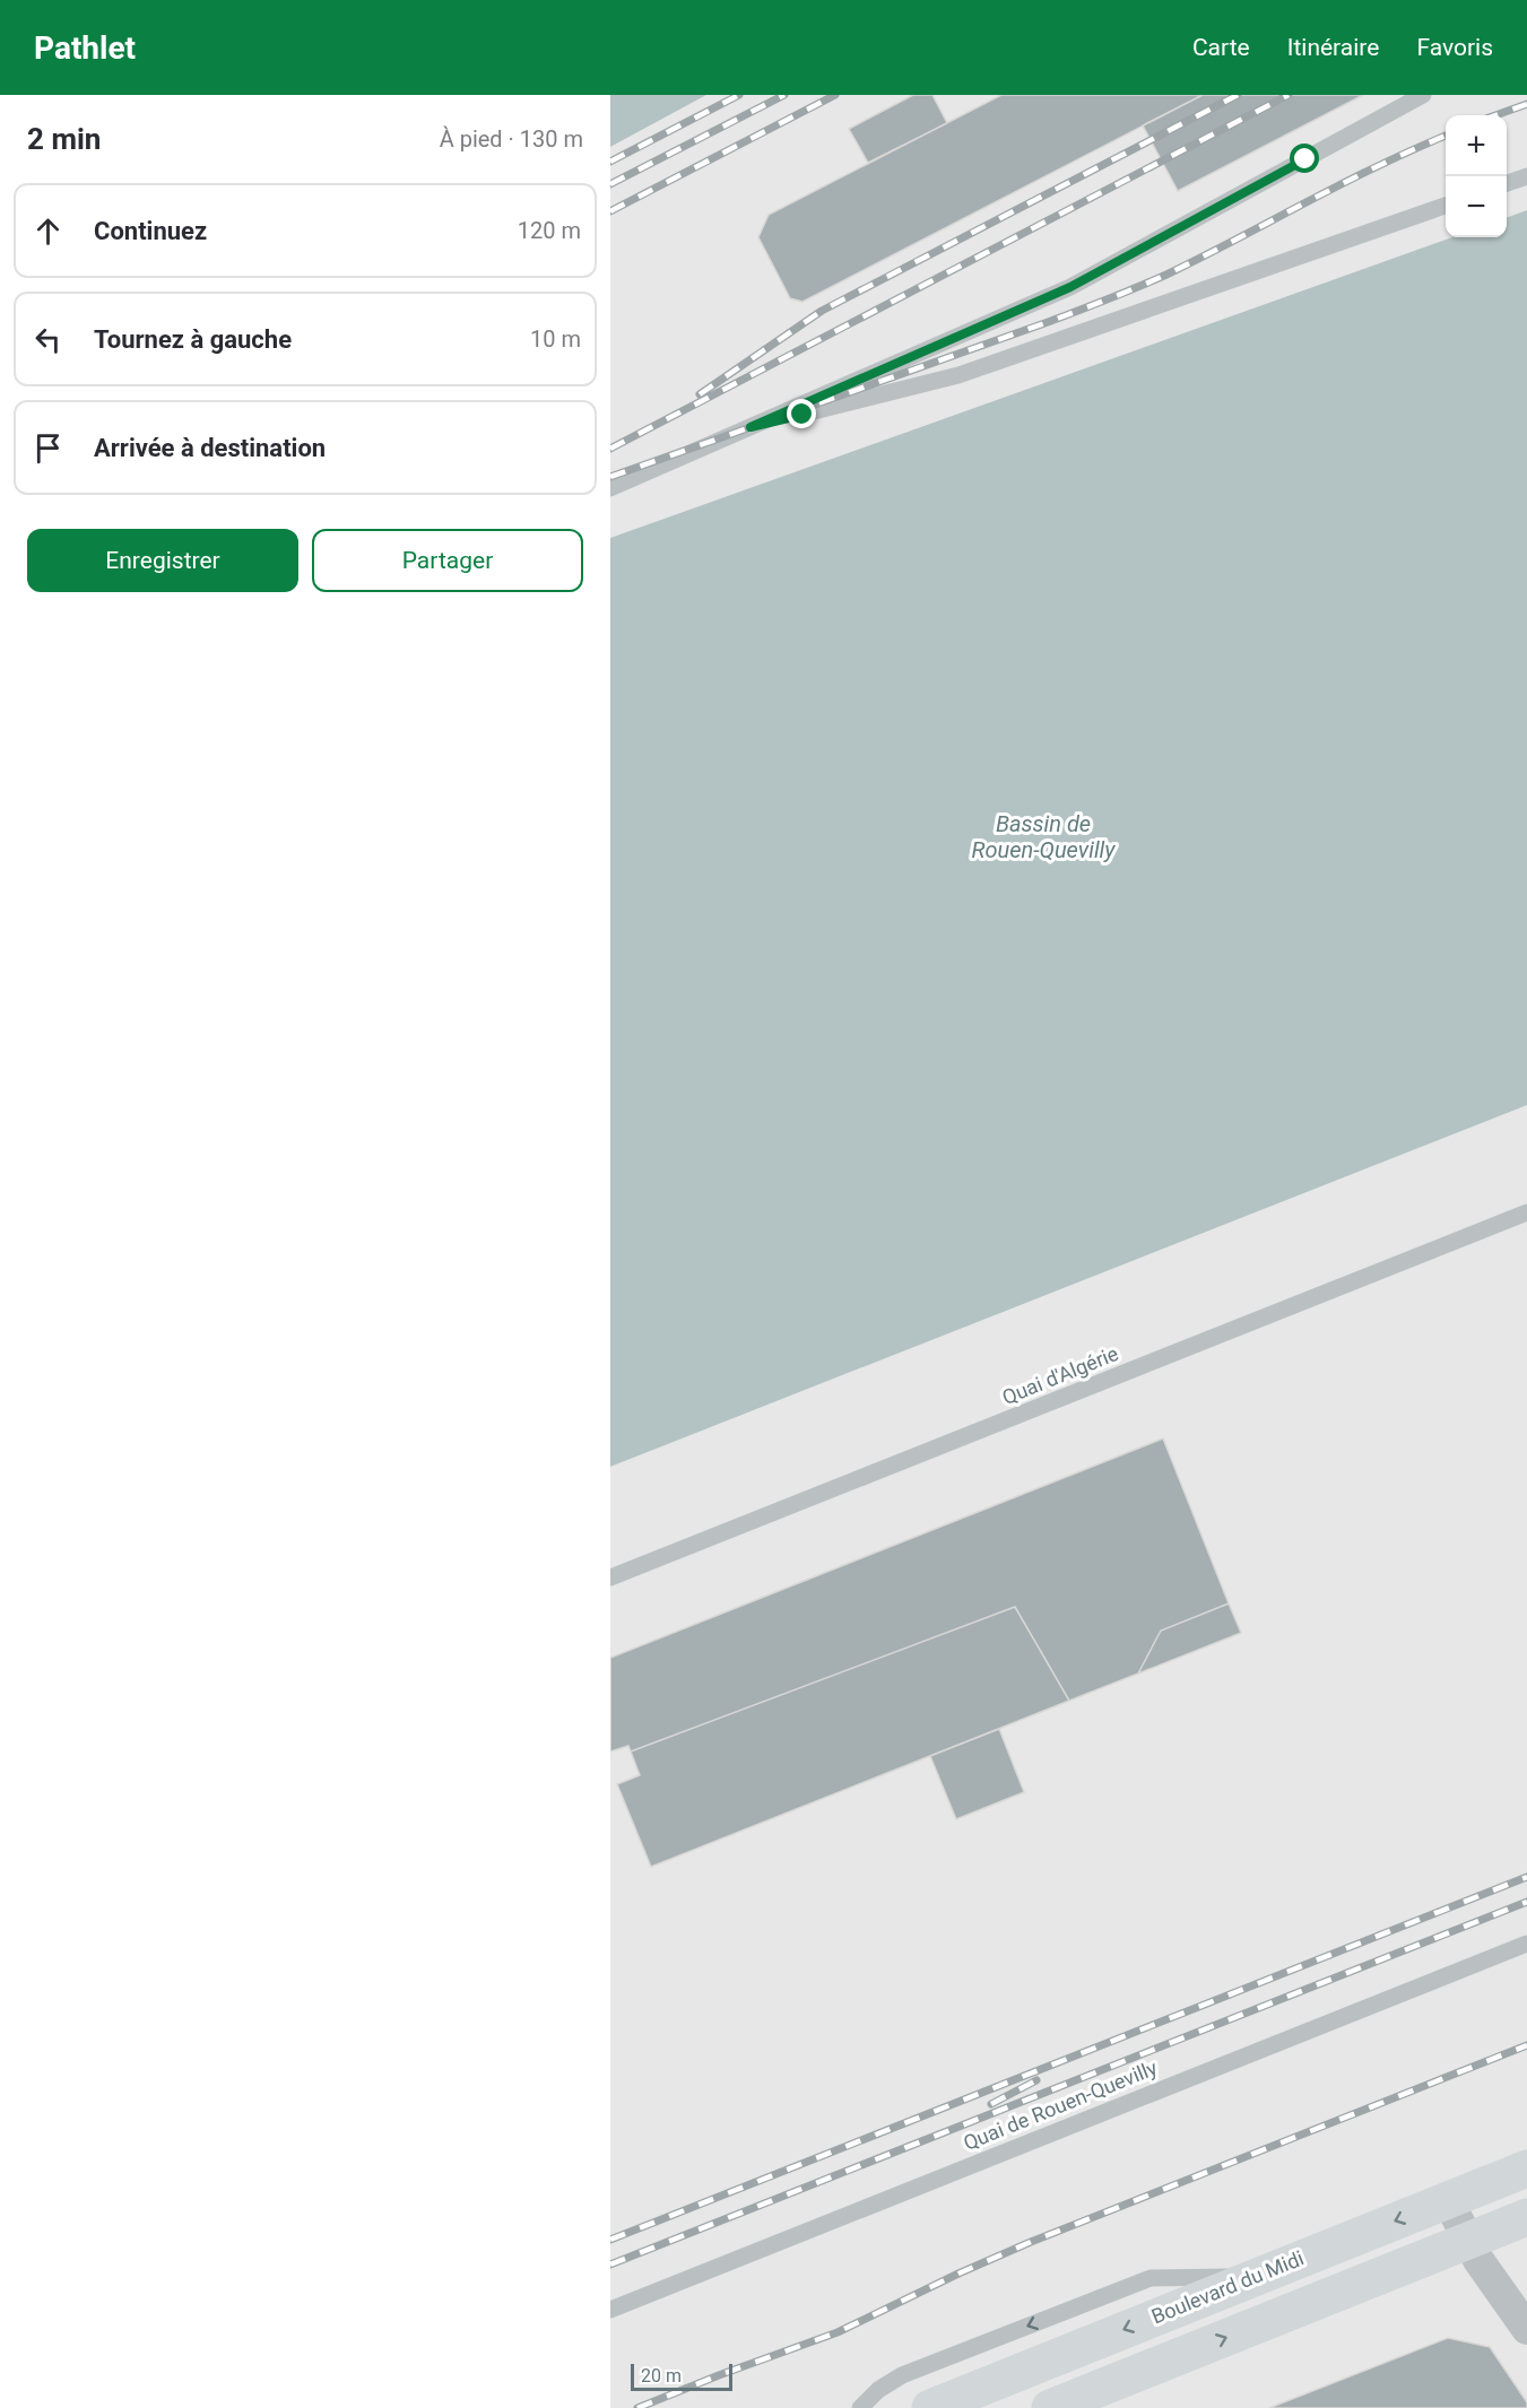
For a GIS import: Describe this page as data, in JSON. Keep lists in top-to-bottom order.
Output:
{
  "streets": {
    "main road": ["Boulevard du Midi"],
    "lane": ["Quai d'Algérie", "Quai de Rouen-Quevilly"]
  },
  "water": ["Bassin de Rouen-Quevilly"],
  "scale_bar": "20 m",
  "page": {
    "header": "Pathlet",
    "nav": ["Carte", "Itinéraire", "Favoris"],
    "heading": ["2 min", "À pied · 130 m"],
    "map_buttons": ["+", "−"],
    "list": [
      ["Continuez", "120 m"],
      ["Tournez à gauche", "10 m"],
      "Arrivée à destination"
    ],
    "buttons": ["Enregistrer", "Partager"],
    "scale": "20 m"
  }
}
